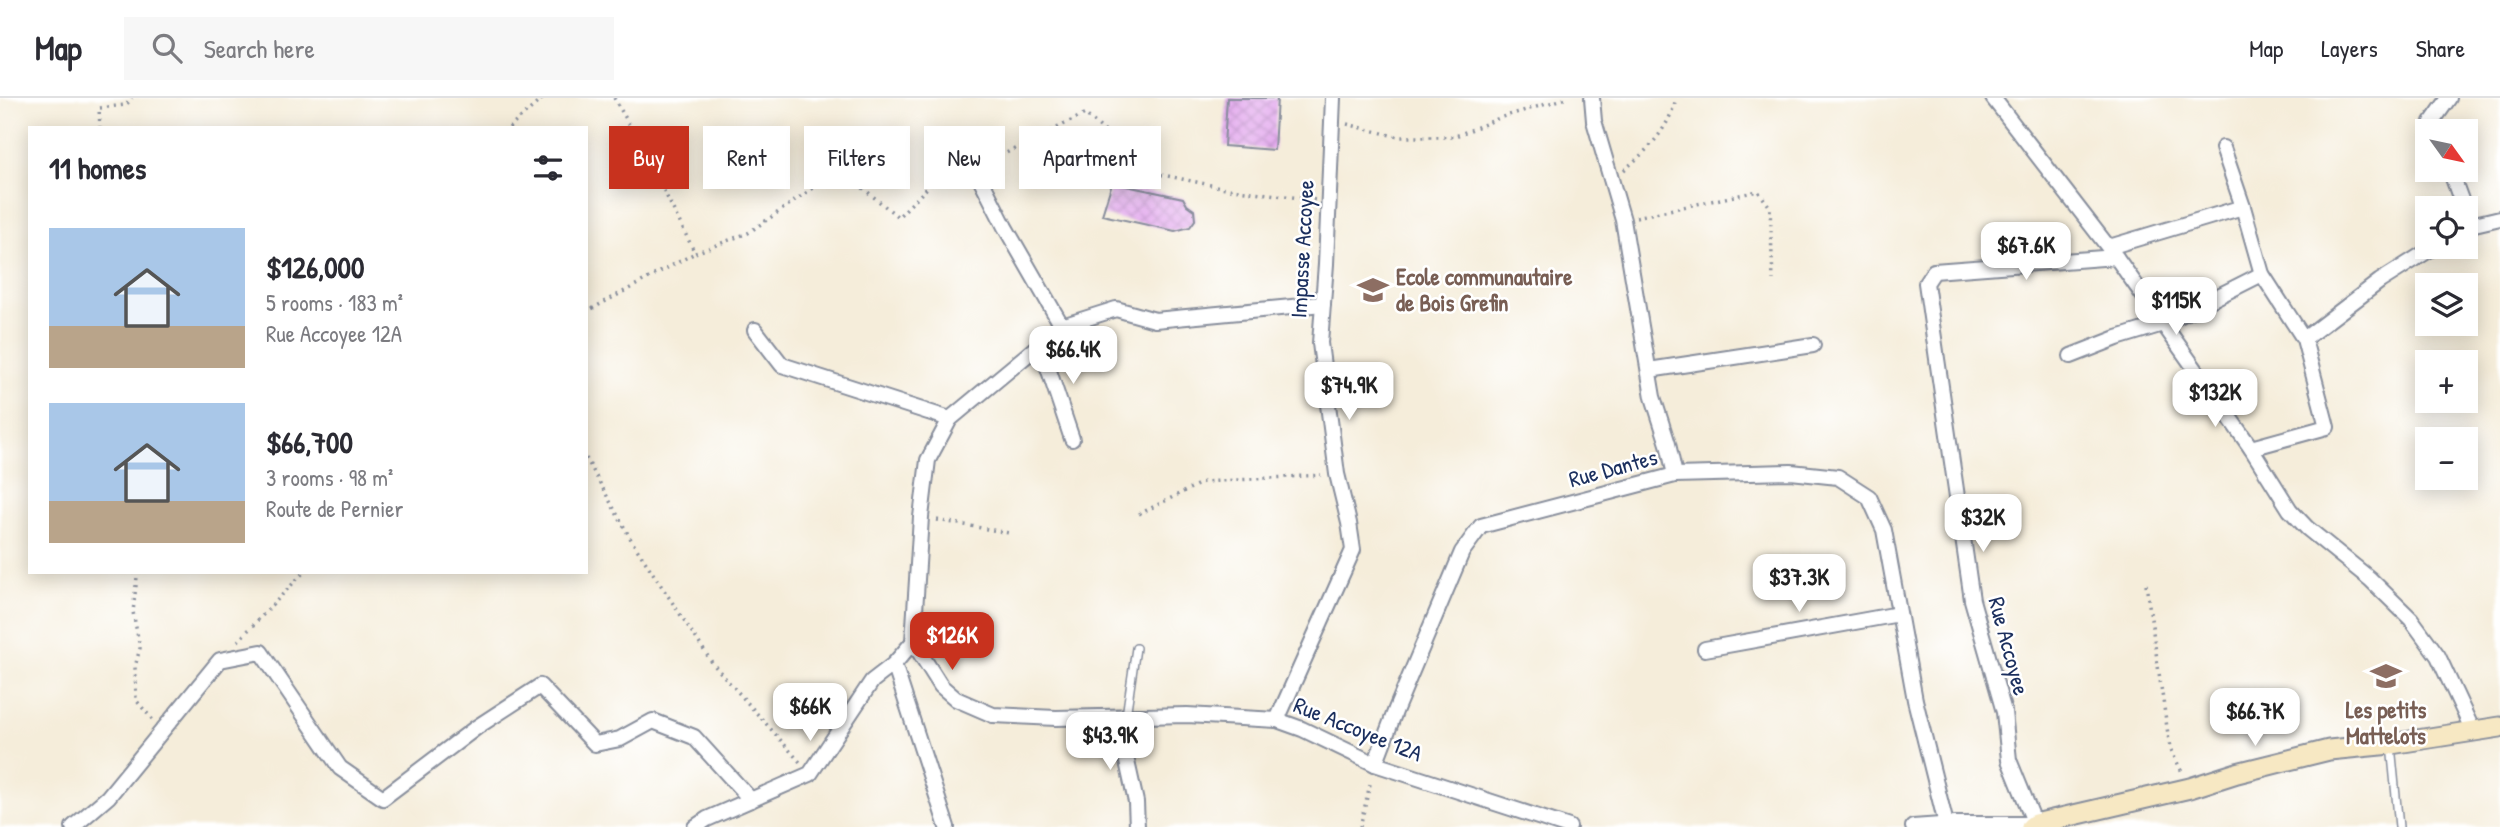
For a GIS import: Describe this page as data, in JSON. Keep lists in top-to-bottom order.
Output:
{
  "streets": {
    "street": [
      "Impasse Accoyee",
      "Rue Dantes",
      "Rue Accoyee",
      "Rue Accoyee 12A"
    ]
  },
  "crossings": [
    ["Impasse Accoyee", "Rue Accoyee 12A"],
    ["Rue Dantes", "Rue Accoyee 12A"]
  ],
  "places": {
    "school or university": ["Ecole communautaire de Bois Grefin", "Les petits Mattelots"]
  },
  "north": "bottom right",
  "page": {
    "header": "Map",
    "search": "Search here",
    "nav": ["Map", "Layers", "Share"],
    "map_buttons": ["+", "−"],
    "chip": [
      "Buy",
      "Rent",
      "Filters",
      "New",
      "Apartment"
    ],
    "heading": "11 homes",
    "list": [
      {
        "name": "$126,000",
        "note": "5 rooms · 183 m² · Rue Accoyee 12A"
      },
      {
        "name": "$66,700",
        "note": "3 rooms · 98 m² · Route de Pernier"
      }
    ],
    "price": [
      "$67.6K",
      "$115K",
      "$66.4K",
      "$74.9K",
      "$132K",
      "$32K",
      "$37.3K",
      "$126K",
      "$66K",
      "$66.7K",
      "$43.9K"
    ]
  }
}
